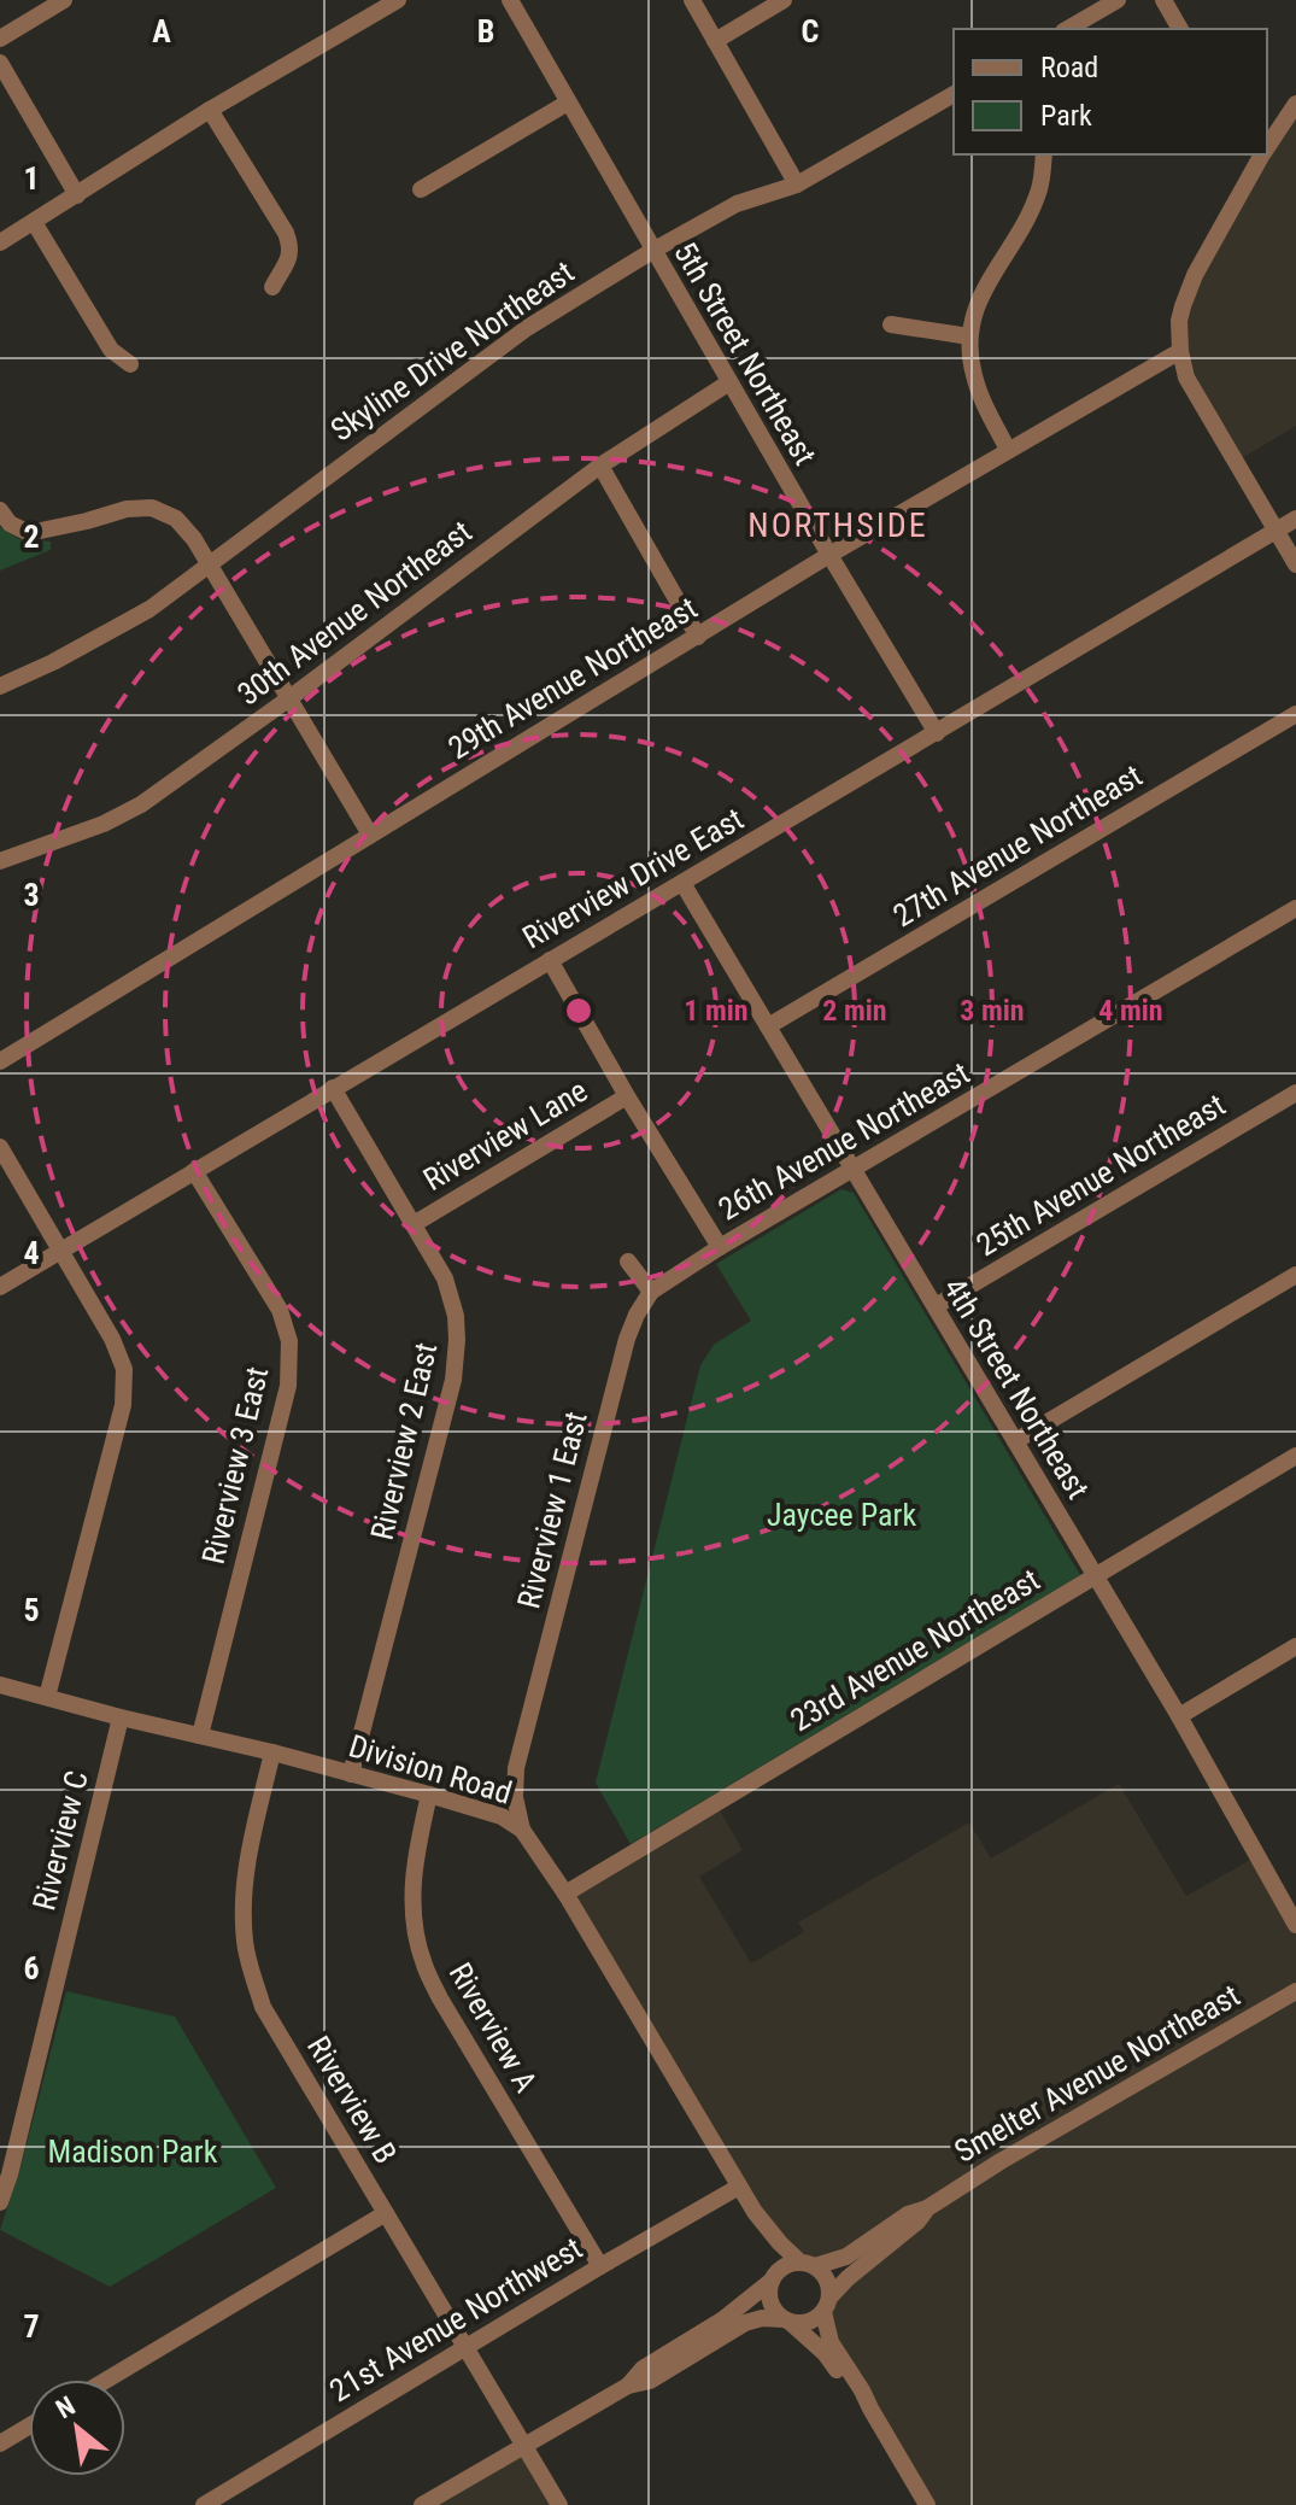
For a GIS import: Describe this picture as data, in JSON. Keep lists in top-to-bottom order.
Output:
{
  "streets": {
    "street": [
      "Skyline Drive Northeast",
      "5th Street Northeast",
      "30th Avenue Northeast",
      "29th Avenue Northeast",
      "27th Avenue Northeast",
      "Riverview Drive East",
      "Riverview Lane",
      "26th Avenue Northeast",
      "25th Avenue Northeast",
      "4th Street Northeast",
      "Riverview 2 East",
      "Riverview 3 East",
      "Riverview 1 East",
      "23rd Avenue Northeast",
      "Division Road",
      "Riverview C",
      "Riverview A",
      "Smelter Avenue Northeast",
      "Riverview B",
      "21st Avenue Northwest"
    ]
  },
  "crossings": [
    ["Skyline Drive Northeast", "5th Street Northeast"],
    ["5th Street Northeast", "30th Avenue Northeast"],
    ["5th Street Northeast", "29th Avenue Northeast"],
    ["5th Street Northeast", "Riverview Drive East"],
    ["27th Avenue Northeast", "4th Street Northeast"],
    ["Riverview Drive East", "4th Street Northeast"],
    ["Riverview Drive East", "Riverview 2 East"],
    ["Riverview Drive East", "Riverview 3 East"],
    ["Riverview Lane", "Riverview 2 East"],
    ["26th Avenue Northeast", "4th Street Northeast"],
    ["26th Avenue Northeast", "Riverview 1 East"],
    ["25th Avenue Northeast", "4th Street Northeast"],
    ["4th Street Northeast", "23rd Avenue Northeast"],
    ["Riverview 2 East", "Division Road"],
    ["Riverview 3 East", "Division Road"],
    ["Riverview 1 East", "Division Road"],
    ["23rd Avenue Northeast", "Division Road"],
    ["Division Road", "Riverview C"],
    ["Division Road", "Riverview A"],
    ["Division Road", "Smelter Avenue Northeast"],
    ["Division Road", "Riverview B"],
    ["Division Road", "21st Avenue Northwest"],
    ["Riverview A", "21st Avenue Northwest"],
    ["Riverview B", "21st Avenue Northwest"]
  ],
  "districts": ["NORTHSIDE"],
  "parks": ["Jaycee Park", "Madison Park"],
  "legend": ["Road", "Park"],
  "north": "top left",
  "grid": {
    "columns": ["A", "B", "C"],
    "rows": [
      "1",
      "2",
      "3",
      "4",
      "5",
      "6",
      "7"
    ]
  },
  "rings": [
    "1 min",
    "2 min",
    "3 min",
    "4 min"
  ]
}
